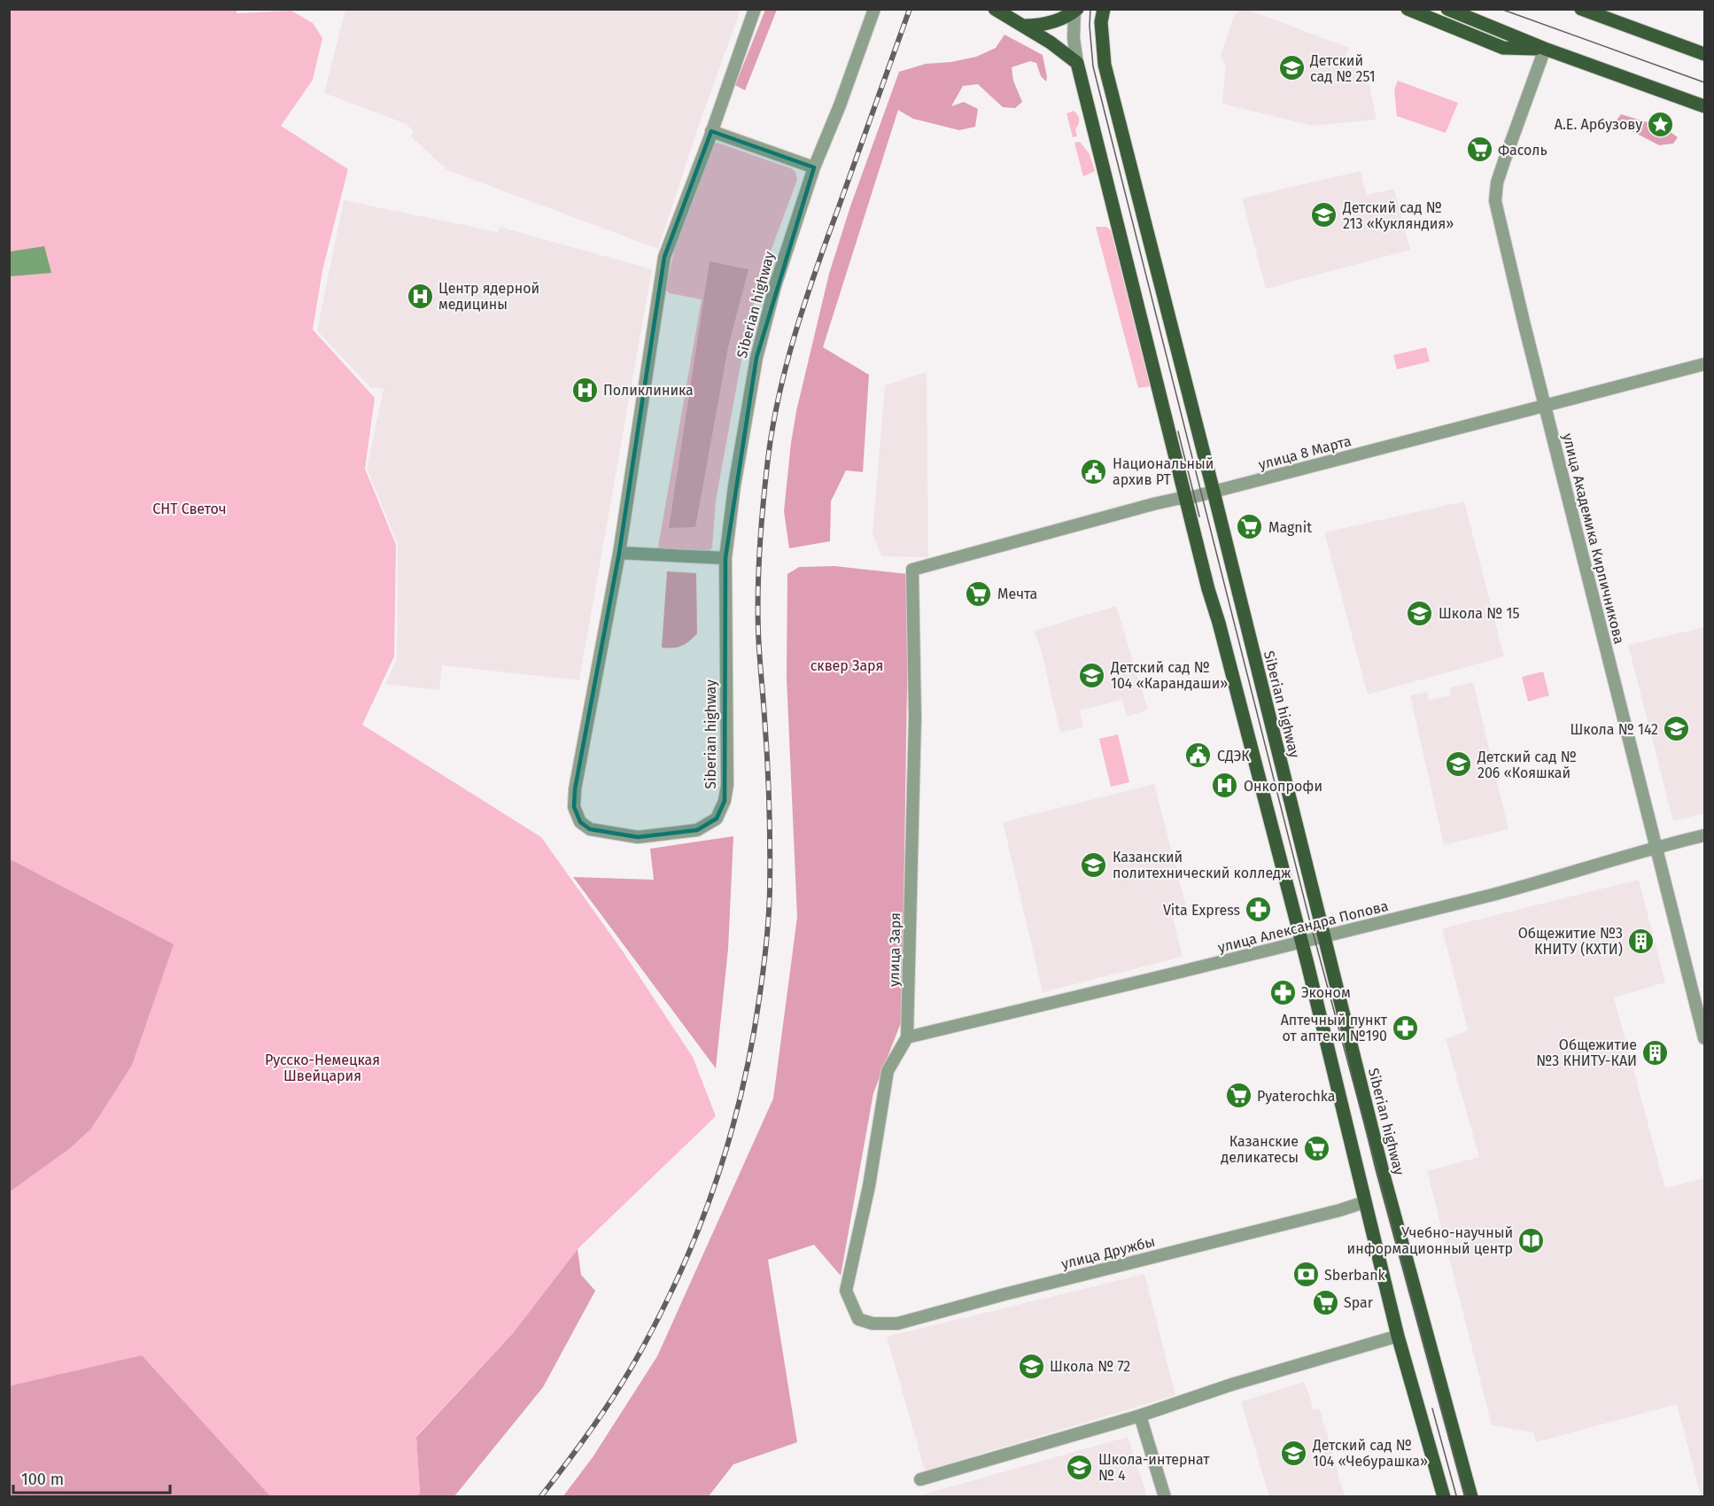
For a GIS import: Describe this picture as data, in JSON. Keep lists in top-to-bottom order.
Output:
{
  "streets": {
    "main road": ["Siberian highway"],
    "street": [
      "улица 8 Марта",
      "улица Академика Кирпичникова",
      "улица Александра Попова",
      "улица Заря",
      "улица Дружбы"
    ]
  },
  "crossings": [
    ["Siberian highway", "улица 8 Марта"],
    ["Siberian highway", "улица Александра Попова"],
    ["улица 8 Марта", "улица Академика Кирпичникова"],
    ["улица 8 Марта", "улица Заря"],
    ["улица Академика Кирпичникова", "улица Александра Попова"],
    ["улица Александра Попова", "улица Заря"],
    ["улица Заря", "улица Дружбы"]
  ],
  "parks": ["СНТ Светоч", "сквер Заря", "Русско-Немецкая Швейцария"],
  "places": {
    "school or university": [
      "Детский сад № 251",
      "Детский сад № 213 «Кукляндия»",
      "Школа № 15",
      "Детский сад № 104 «Карандаши»",
      "Школа № 142",
      "Детский сад № 206 «Кояшкай",
      "Казанский политехнический колледж",
      "Школа № 72",
      "Детский сад № 104 «Чебурашка»",
      "Школа-интернат № 4"
    ],
    "place": ["А.Е. Арбузову"],
    "supermarket": [
      "Фасоль",
      "Magnit",
      "Мечта",
      "Pyaterochka",
      "Казанские деликатесы",
      "Spar"
    ],
    "hospital": ["Центр ядерной медицины", "Поликлиника", "Онкопрофи"],
    "public building": ["Национальный архив РТ", "СДЭК"],
    "pharmacy": ["Vita Express", "Эконом", "Аптечный пункт от аптеки №190"],
    "building": ["Общежитие №3 КНИТУ (КХТИ)", "Общежитие №3 КНИТУ-КАИ"],
    "library": ["Учебно-научный информационный центр"],
    "bank": ["Sberbank"]
  },
  "scale_bar": "100 m"
}
